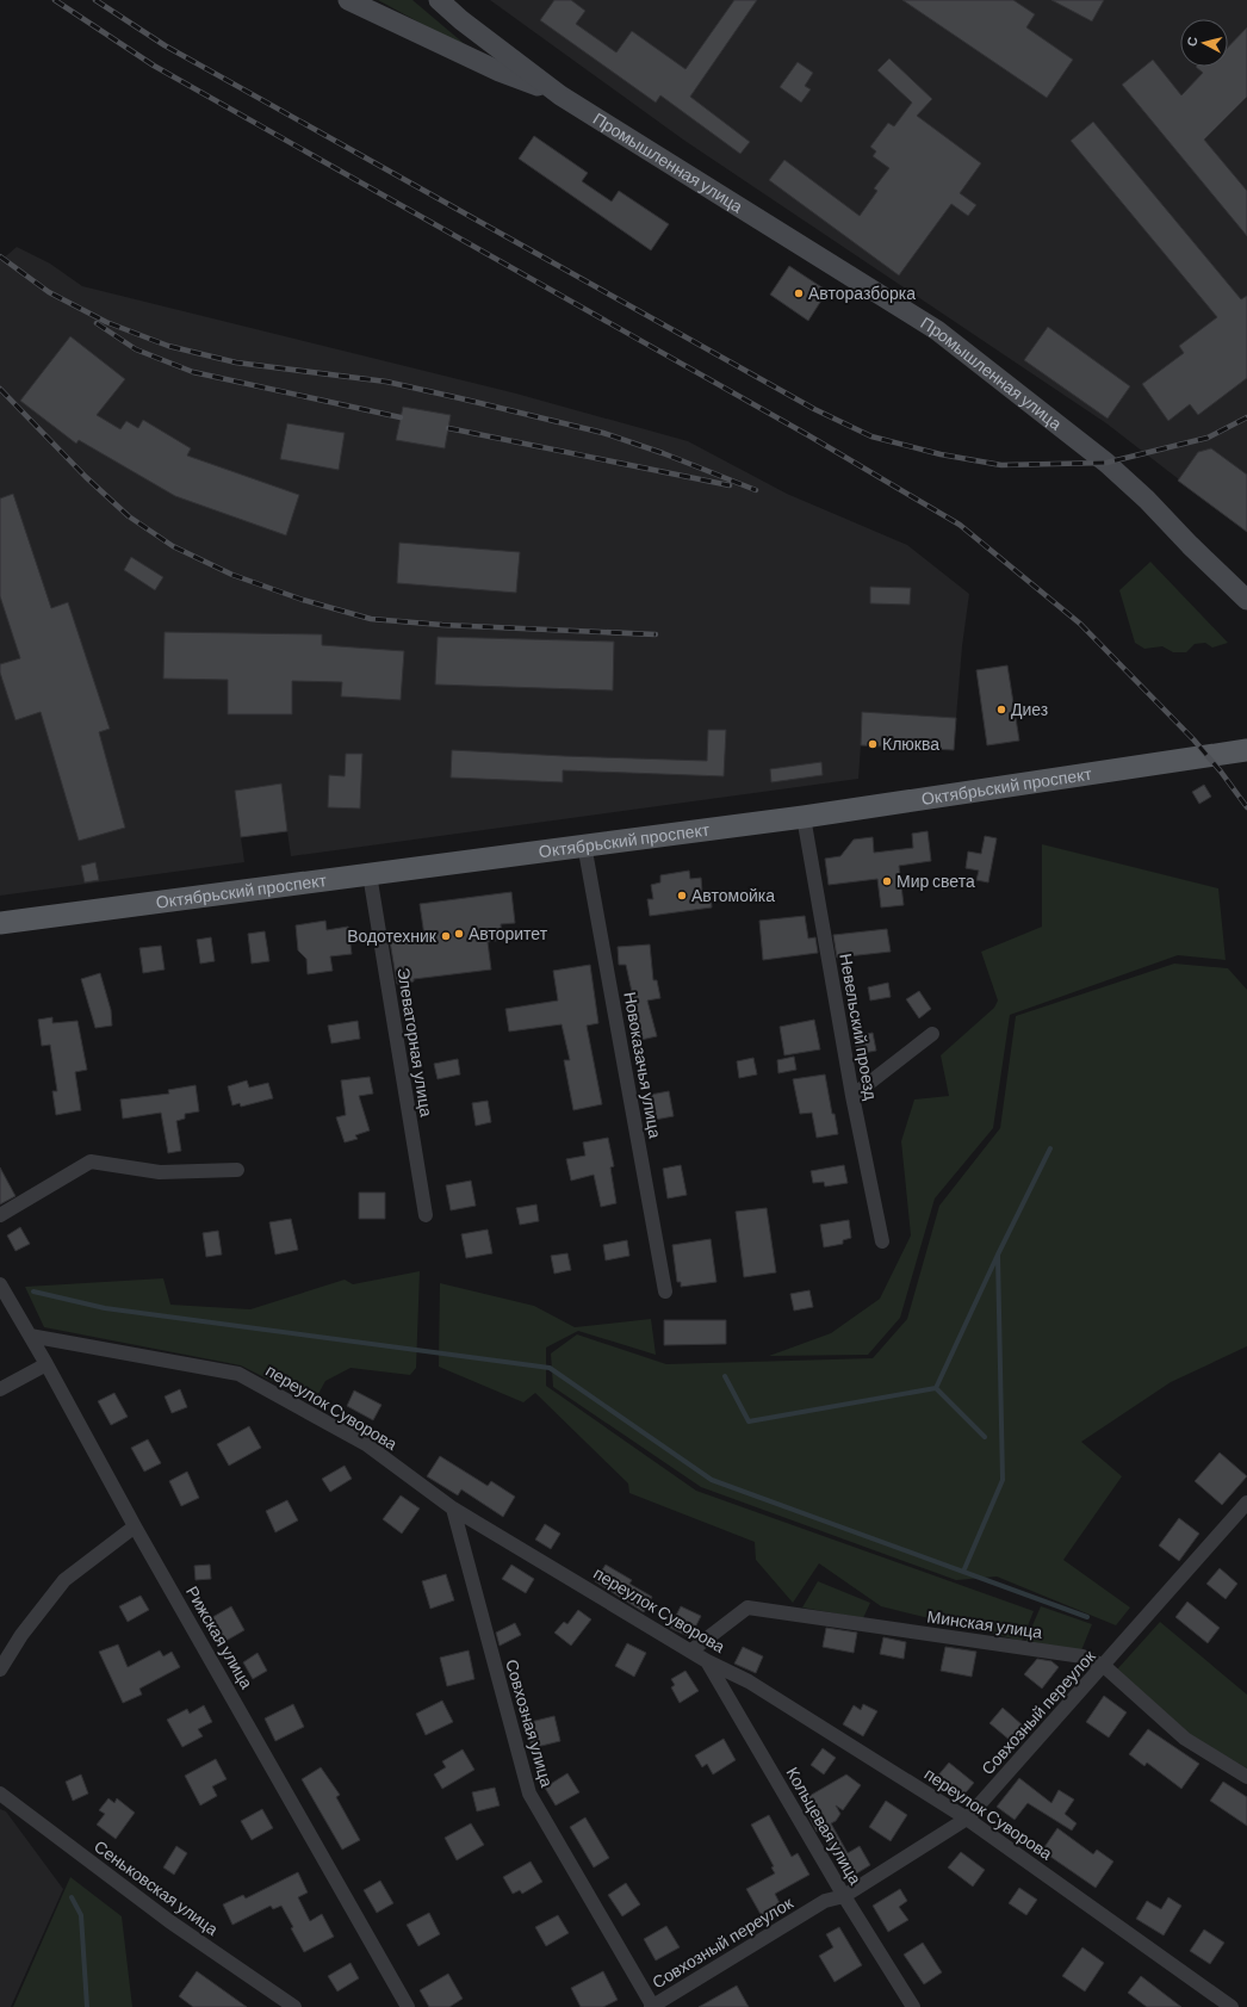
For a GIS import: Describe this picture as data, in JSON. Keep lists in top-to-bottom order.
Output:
{
  "streets": {
    "main road": ["Промышленная улица", "Октябрьский проспект"],
    "street": [
      "Невельский проезд",
      "Элеваторная улица",
      "Новоказачья улица",
      "переулок Суворова",
      "Минская улица",
      "Рижская улица",
      "Совхозный переулок",
      "Совхозная улица",
      "Кольцевая улица",
      "Сеньковская улица"
    ]
  },
  "crossings": [
    ["Октябрьский проспект", "Невельский проезд"],
    ["Октябрьский проспект", "Элеваторная улица"],
    ["Октябрьский проспект", "Новоказачья улица"],
    ["переулок Суворова", "Минская улица"],
    ["переулок Суворова", "Рижская улица"],
    ["переулок Суворова", "Совхозный переулок"],
    ["переулок Суворова", "Совхозная улица"],
    ["переулок Суворова", "Кольцевая улица"],
    ["Минская улица", "Совхозный переулок"],
    ["Совхозный переулок", "Совхозная улица"],
    ["Совхозный переулок", "Кольцевая улица"]
  ],
  "places": [
    "Авторазборка",
    "Диез",
    "Клюква",
    "Мир света",
    "Автомойка",
    "Авторитет",
    "Водотехник"
  ],
  "north": "left"
}
